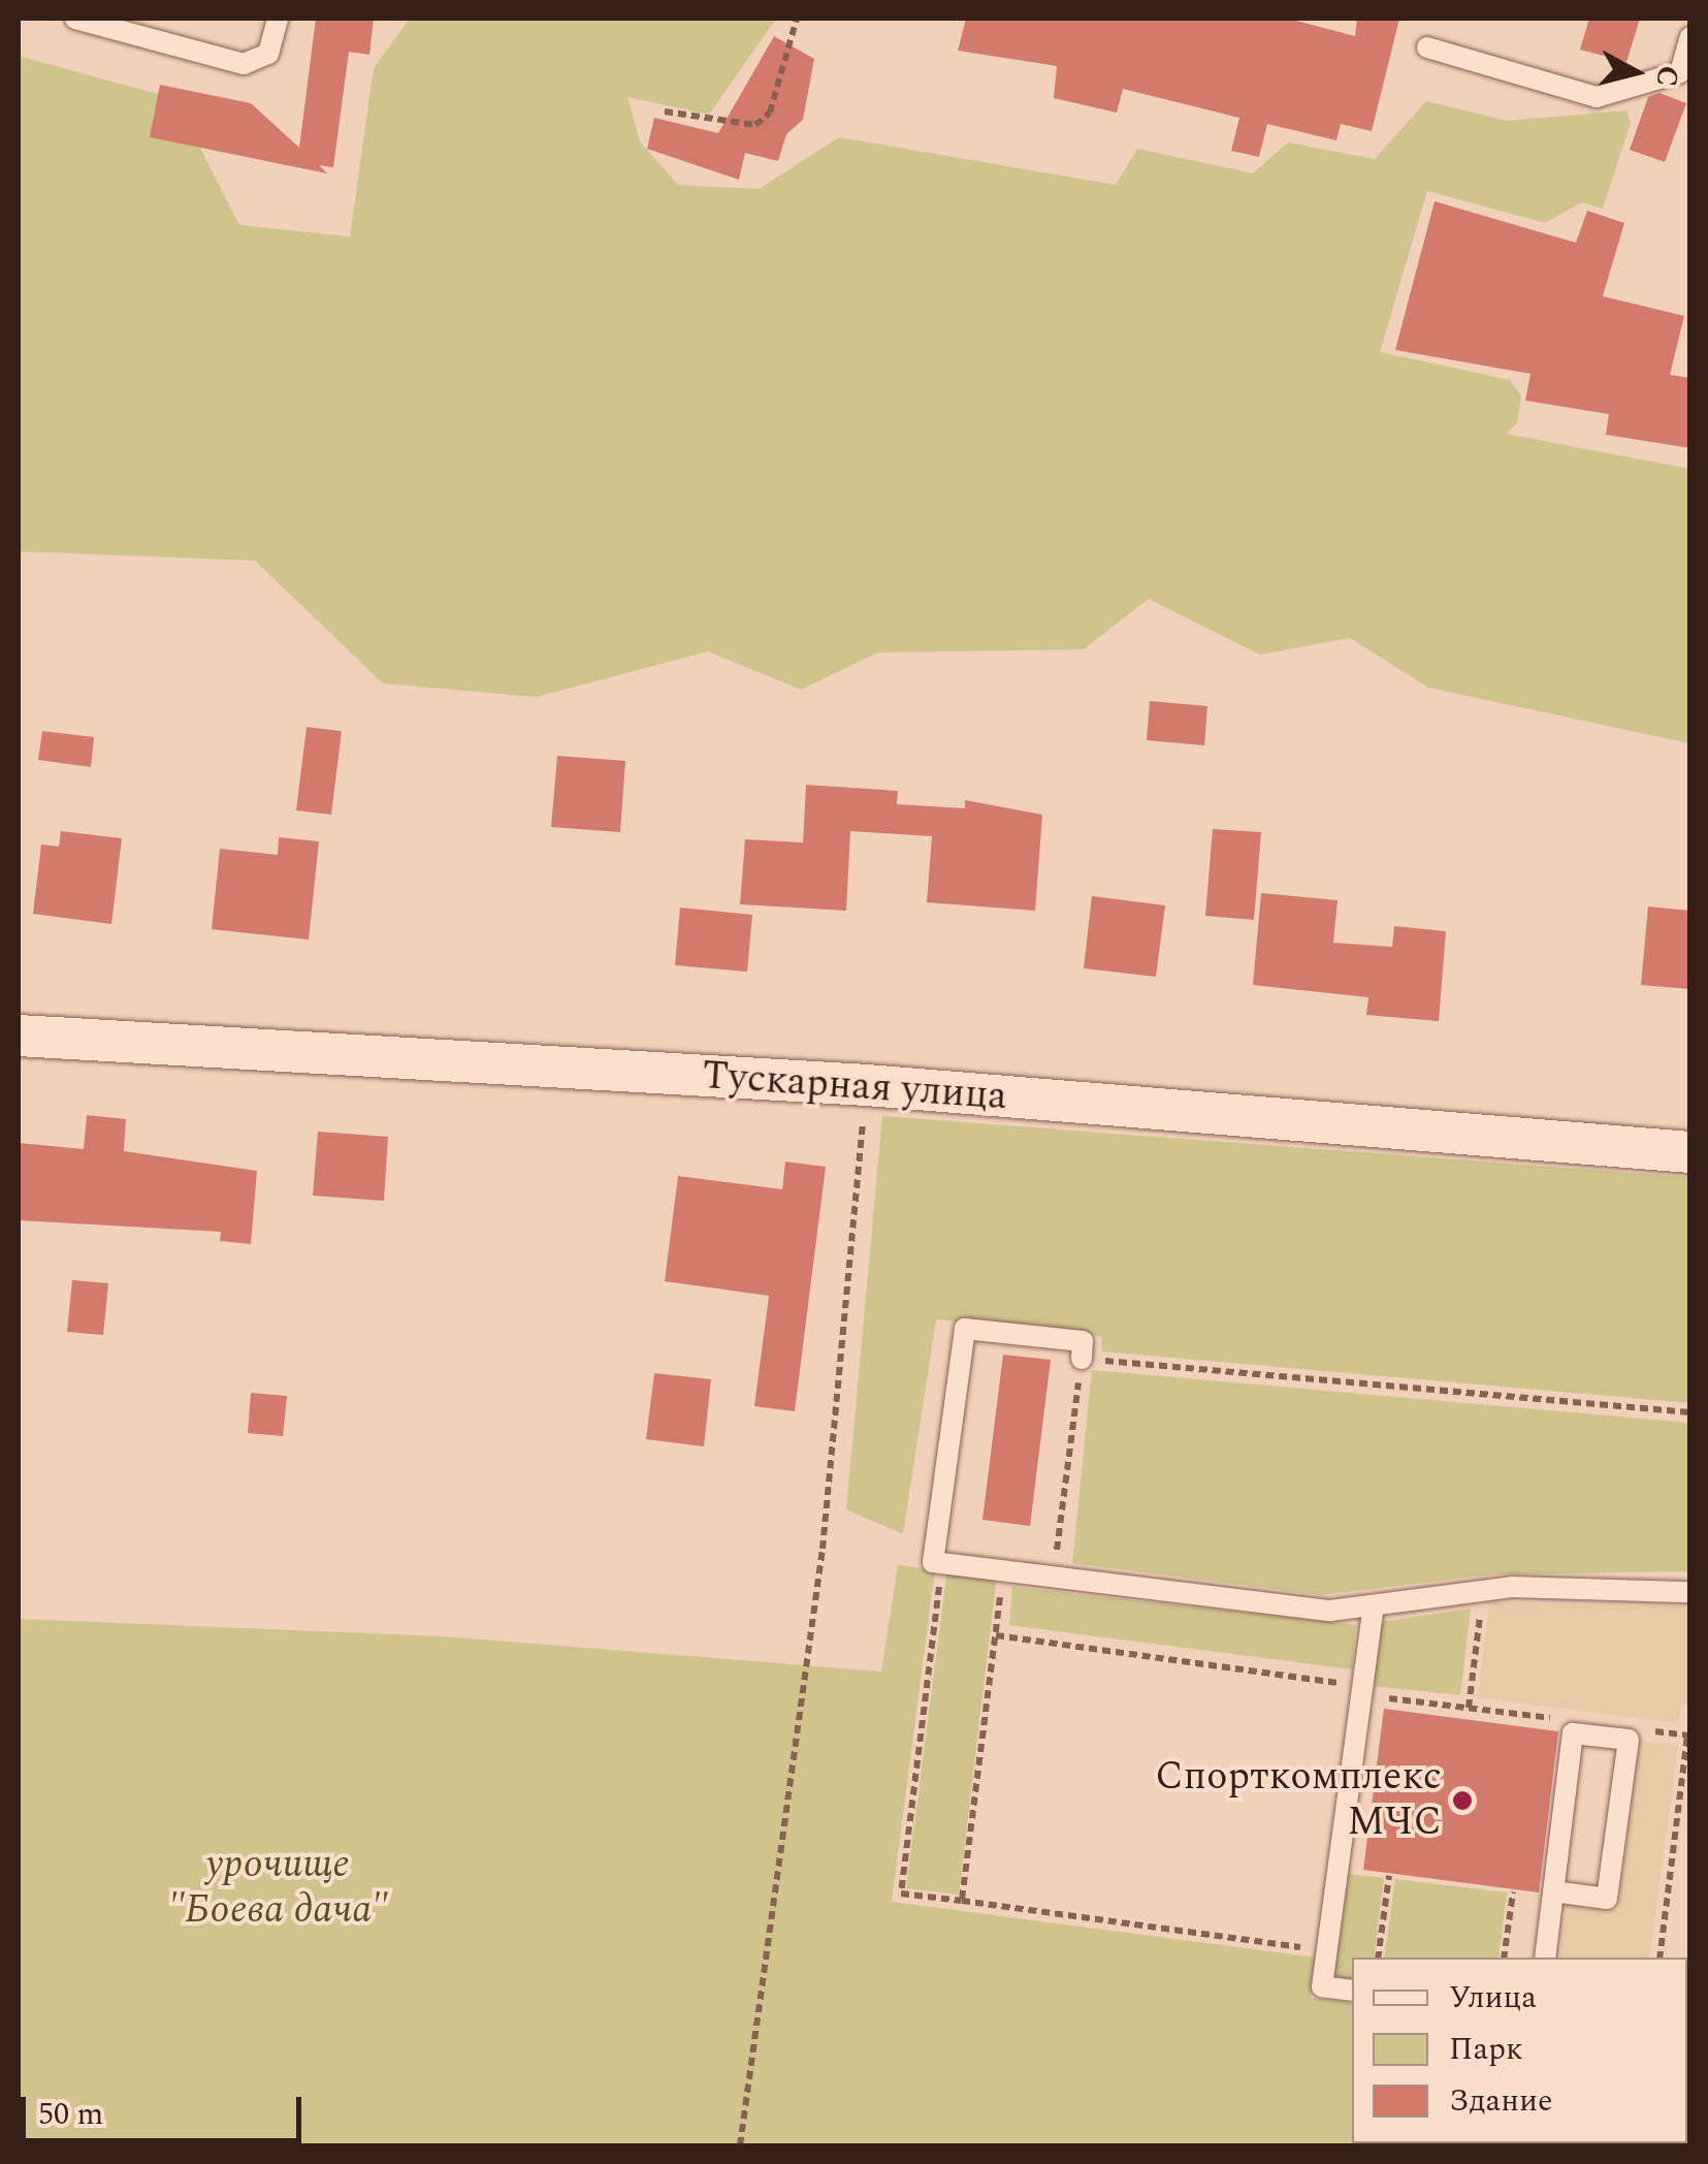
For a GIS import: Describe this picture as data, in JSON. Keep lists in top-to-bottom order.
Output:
{
  "streets": {
    "street": ["Тускарная улица"]
  },
  "parks": ["урочище \"Боева дача\""],
  "places": ["Спорткомплекс МЧС"],
  "legend": ["Улица", "Парк", "Здание"],
  "scale_bar": "50 m",
  "north": "right"
}
